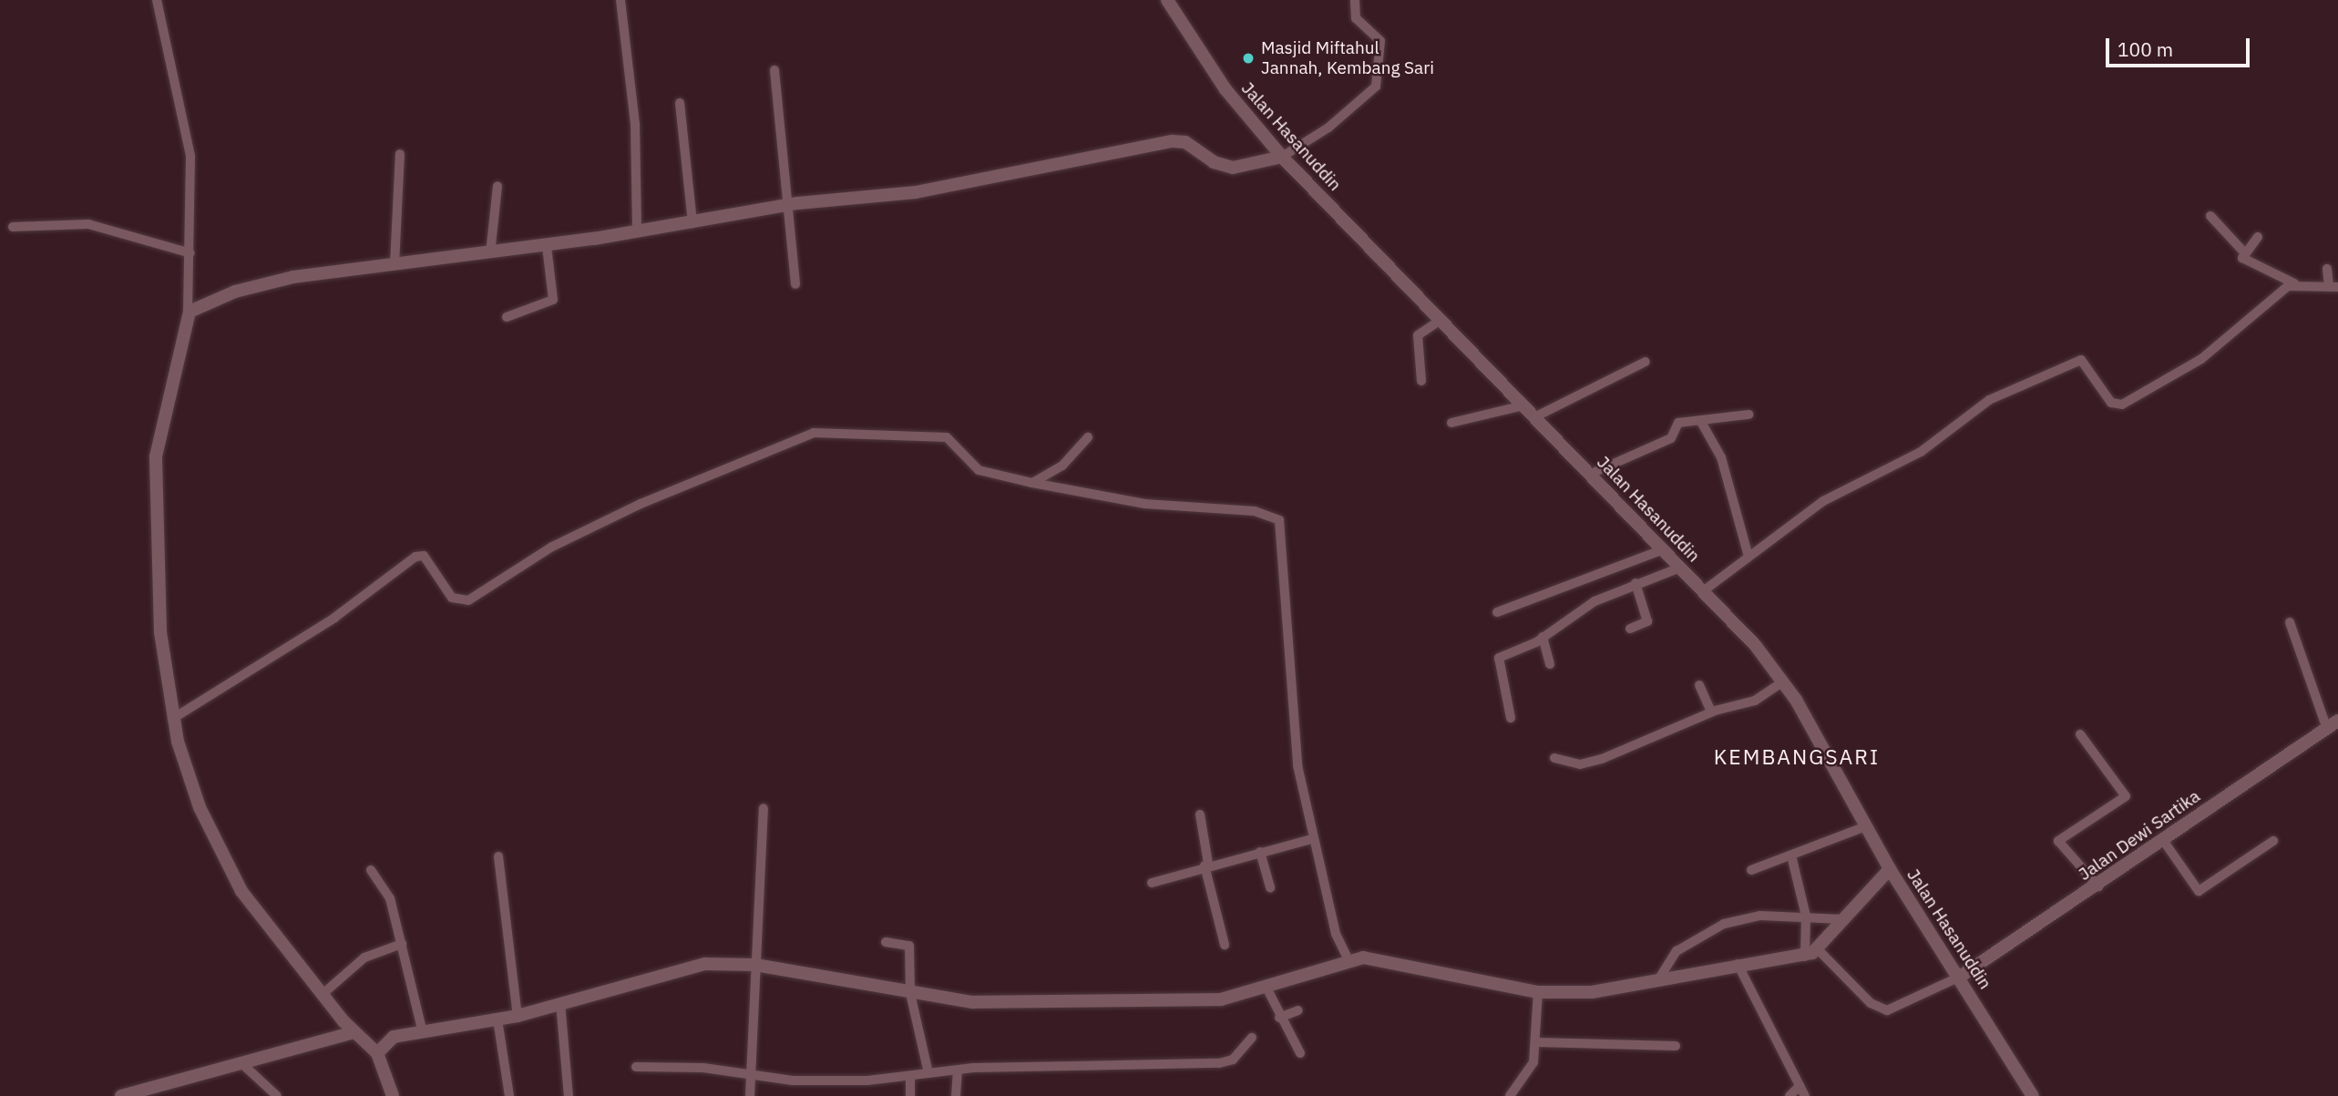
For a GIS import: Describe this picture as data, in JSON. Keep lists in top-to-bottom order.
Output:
{
  "streets": {
    "street": ["Jalan Hasanuddin", "Jalan Dewi Sartika"]
  },
  "crossings": [
    ["Jalan Hasanuddin", "Jalan Dewi Sartika"]
  ],
  "districts": ["KEMBANGSARI"],
  "places": ["Masjid Miftahul Jannah, Kembang Sari"],
  "scale_bar": "100 m"
}
